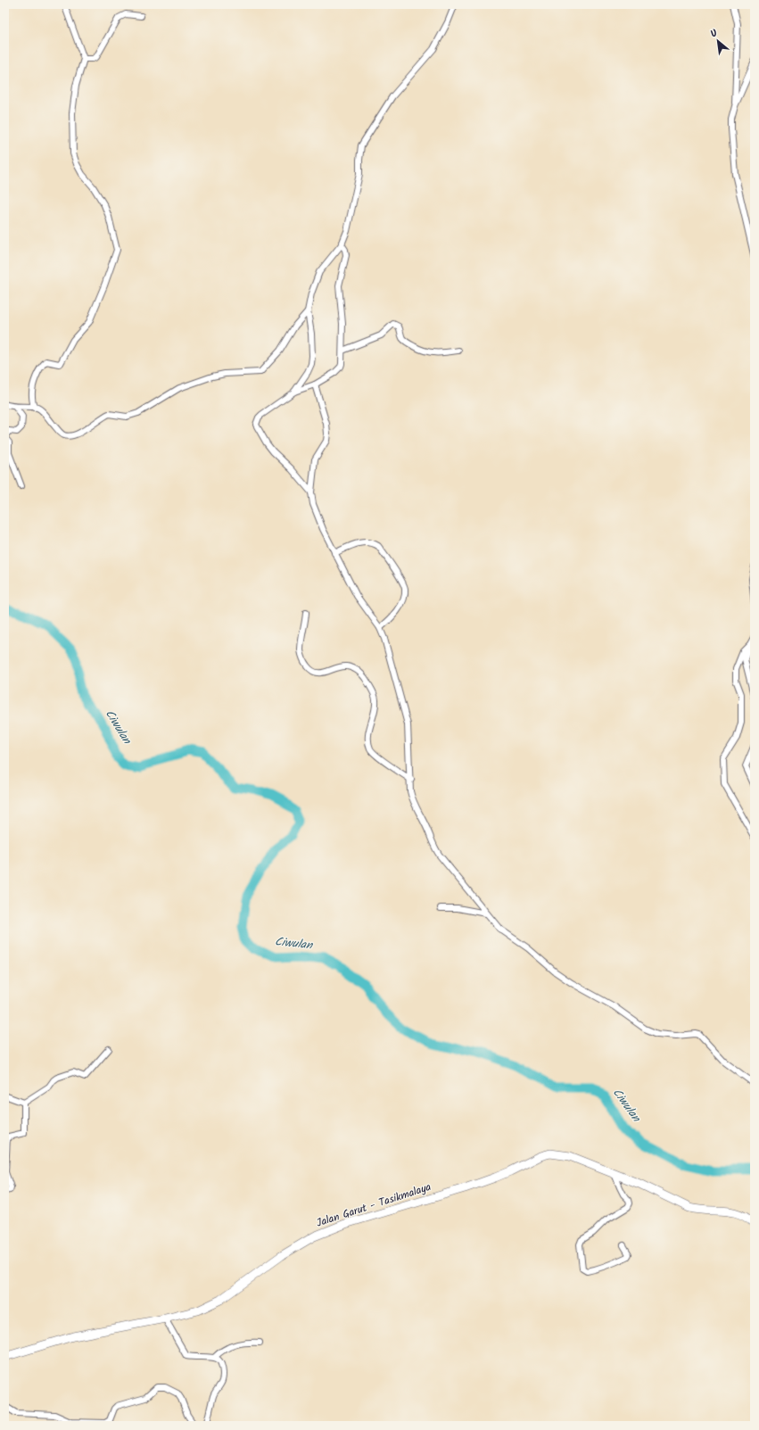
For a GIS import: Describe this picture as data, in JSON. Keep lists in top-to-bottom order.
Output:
{
  "streets": {
    "main road": ["Jalan Garut - Tasikmalaya"]
  },
  "water": ["Ciwulan"],
  "north": "top left"
}
